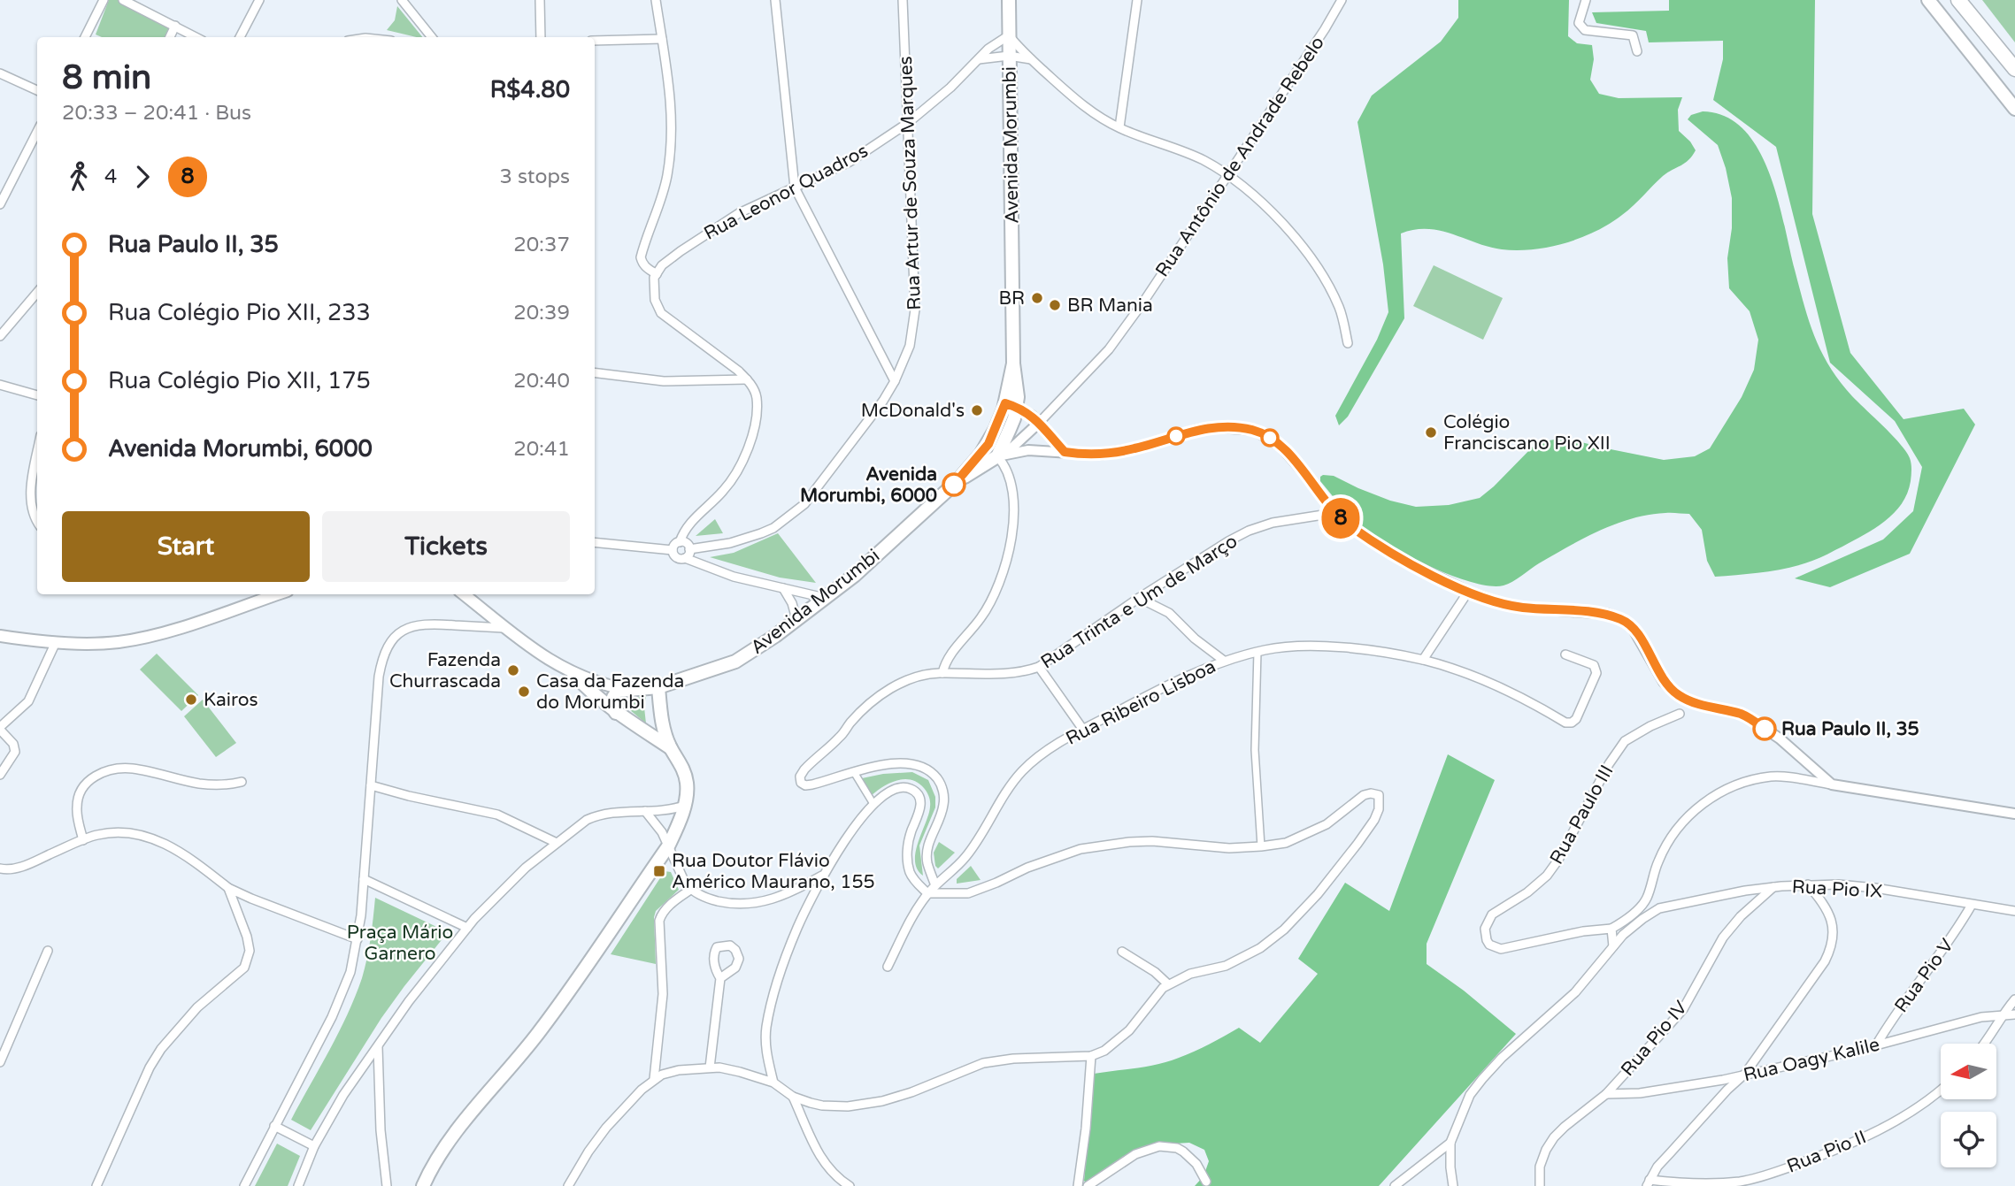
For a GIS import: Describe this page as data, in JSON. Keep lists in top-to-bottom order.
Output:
{
  "streets": {
    "main road": ["Avenida Morumbi"],
    "street": [
      "Rua Antônio de Andrade Rebelo",
      "Rua Artur de Souza Marques",
      "Rua Leonor Quadros",
      "Rua Trinta e Um de Março",
      "Rua Ribeiro Lisboa",
      "Rua Paulo III",
      "Rua Pio IX",
      "Rua Pio V",
      "Rua Pio IV",
      "Rua Oagy Kalile",
      "Rua Pio II"
    ]
  },
  "crossings": [
    ["Avenida Morumbi", "Rua Leonor Quadros"],
    ["Rua Artur de Souza Marques", "Rua Leonor Quadros"],
    ["Rua Trinta e Um de Março", "Rua Ribeiro Lisboa"],
    ["Rua Pio IX", "Rua Pio V"],
    ["Rua Pio IX", "Rua Pio IV"],
    ["Rua Pio V", "Rua Oagy Kalile"],
    ["Rua Pio IV", "Rua Oagy Kalile"]
  ],
  "parks": ["Praça Mário Garnero"],
  "places": {
    "other": [
      "BR",
      "BR Mania",
      "McDonald's",
      "Colégio Franciscano Pio XII",
      "Avenida Morumbi, 6000",
      "Fazenda Churrascada",
      "Casa da Fazenda do Morumbi",
      "Kairos",
      "Rua Paulo II, 35"
    ],
    "transit": ["Rua Doutor Flávio Américo Maurano, 155"]
  },
  "lines": ["bus line 8"],
  "north": "left",
  "page": {
    "on_map": "8",
    "heading": ["8 min", "20:33 – 20:41 · Bus", "R$4.80"],
    "legs": ["4", "8", "3 stops"],
    "list": [
      {
        "name": "Rua Paulo II, 35",
        "value": "20:37"
      },
      {
        "name": "Rua Colégio Pio XII, 233",
        "value": "20:39"
      },
      {
        "name": "Rua Colégio Pio XII, 175",
        "value": "20:40"
      },
      {
        "name": "Avenida Morumbi, 6000",
        "value": "20:41"
      }
    ],
    "buttons": ["Start", "Tickets"]
  }
}
